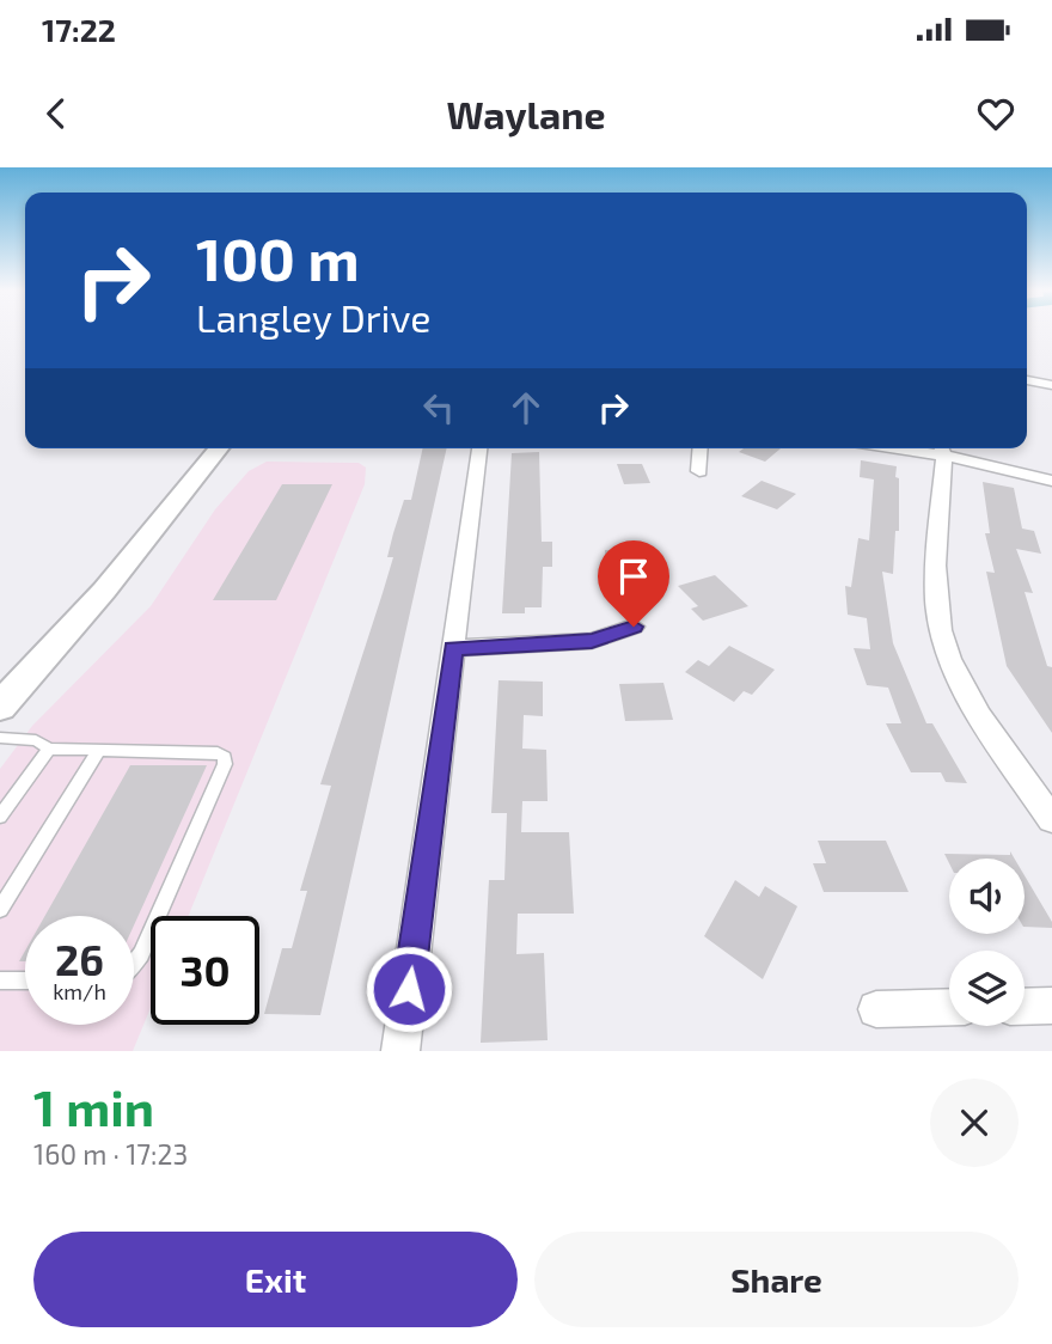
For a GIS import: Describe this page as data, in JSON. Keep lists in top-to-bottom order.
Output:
{
  "page": {
    "status": "17:22",
    "header": "Waylane",
    "turn": ["100 m", "Langley Drive"],
    "speed": "26 km/h",
    "limit": "30",
    "heading": ["1 min", "160 m · 17:23"],
    "buttons": ["Exit", "Share"]
  }
}
